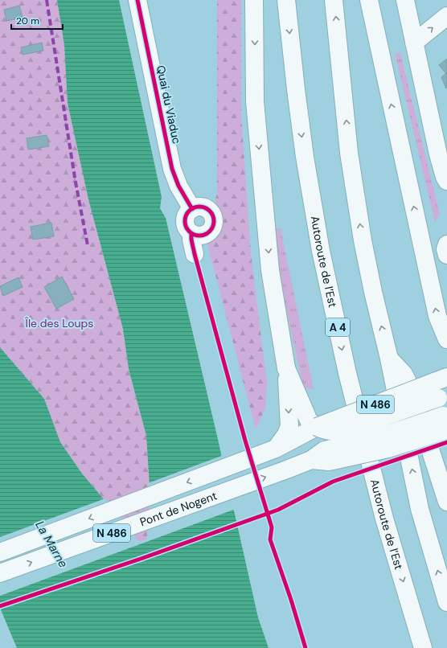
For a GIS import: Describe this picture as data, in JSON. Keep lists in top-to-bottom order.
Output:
{
  "streets": {
    "main road": [
      "Quai du Viaduc",
      "Autoroute de l’Est",
      "A 4",
      "N 486",
      "Pont de Nogent"
    ]
  },
  "crossings": [
    ["N 486", "Pont de Nogent"]
  ],
  "water": ["La Marne"],
  "parks": ["Île des Loups"],
  "scale_bar": "20 m"
}
